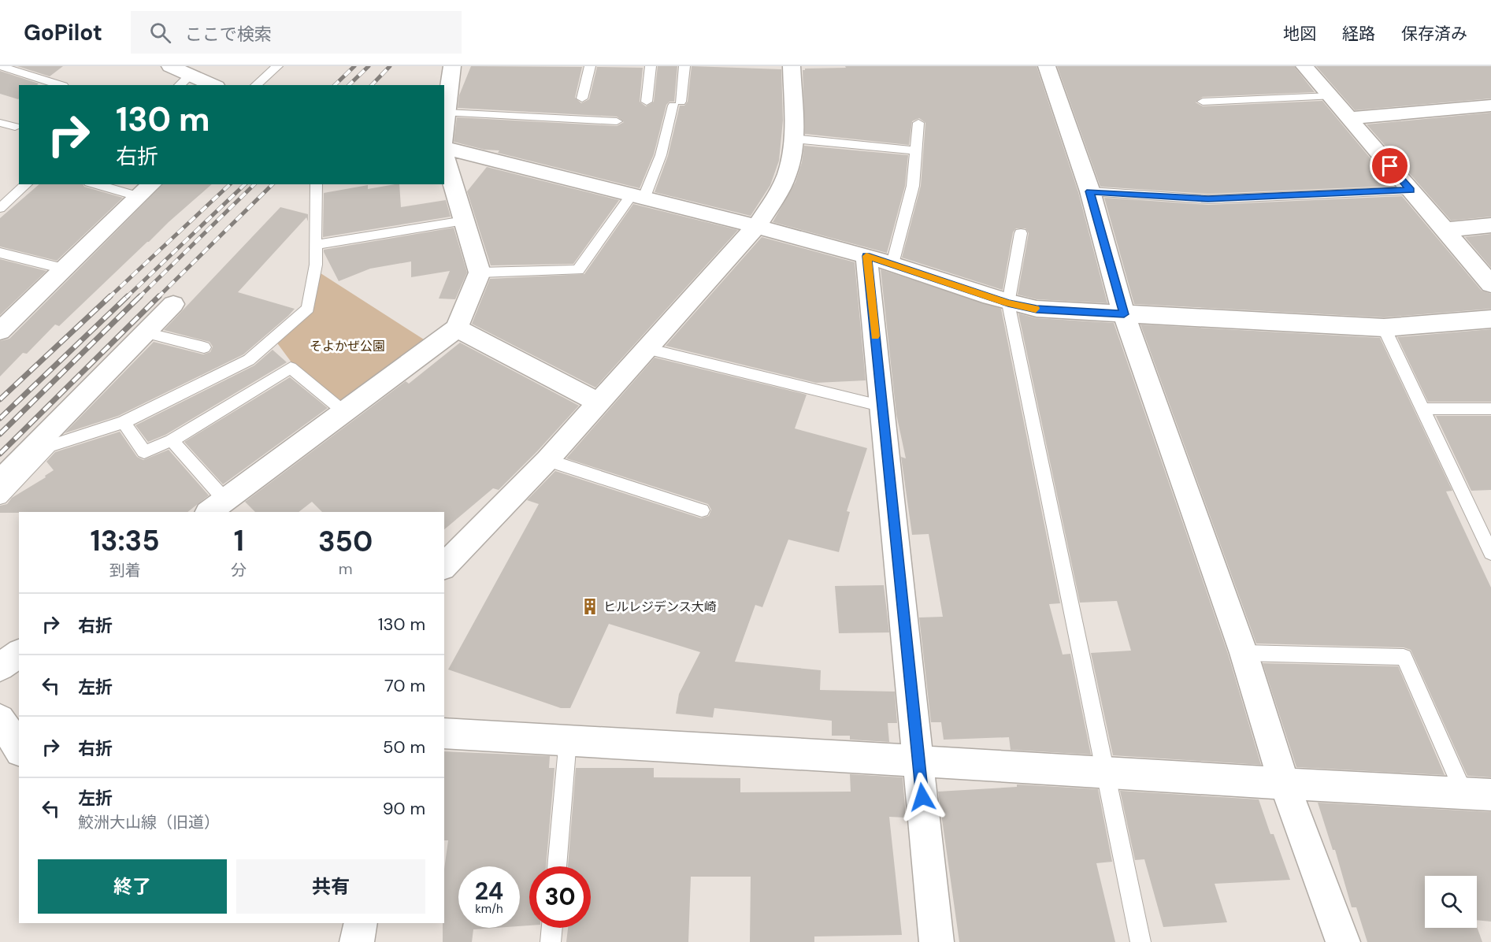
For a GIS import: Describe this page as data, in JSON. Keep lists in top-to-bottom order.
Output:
{
  "parks": ["そよかぜ公園"],
  "places": {
    "building": ["ヒルレジデンス大崎"]
  },
  "page": {
    "header": "GoPilot",
    "search": "ここで検索",
    "nav": ["地図", "経路", "保存済み"],
    "turn": ["130 m", "右折"],
    "eta": [
      "13:35",
      "到着",
      "1",
      "分",
      "350",
      "m"
    ],
    "list": [
      {
        "name": "右折",
        "value": "130 m"
      },
      {
        "name": "左折",
        "value": "70 m"
      },
      {
        "name": "右折",
        "value": "50 m"
      },
      {
        "name": "左折",
        "note": "鮫洲大山線（旧道）",
        "value": "90 m"
      }
    ],
    "buttons": ["終了", "共有"],
    "speed": "24 km/h",
    "limit": "30"
  }
}
